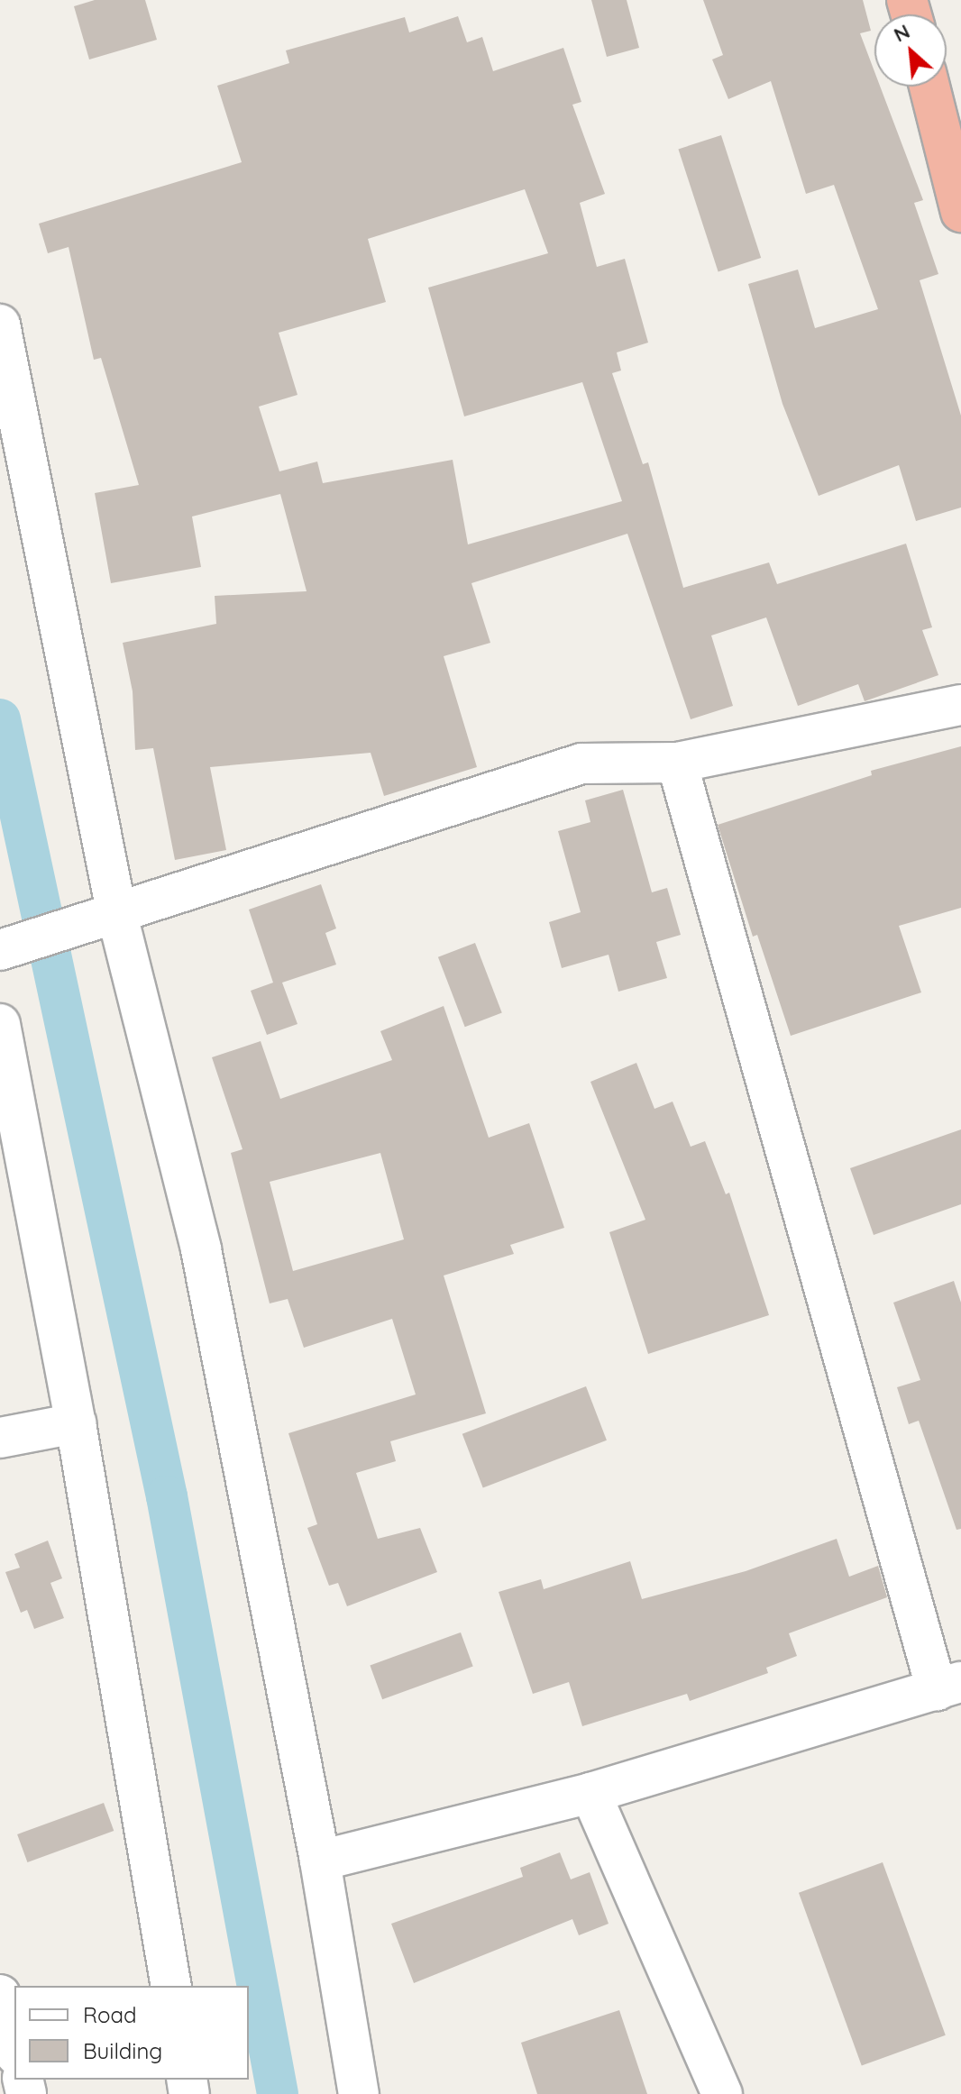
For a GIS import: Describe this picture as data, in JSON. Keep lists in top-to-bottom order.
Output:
{
  "legend": ["Road", "Building"],
  "north": "top left"
}
